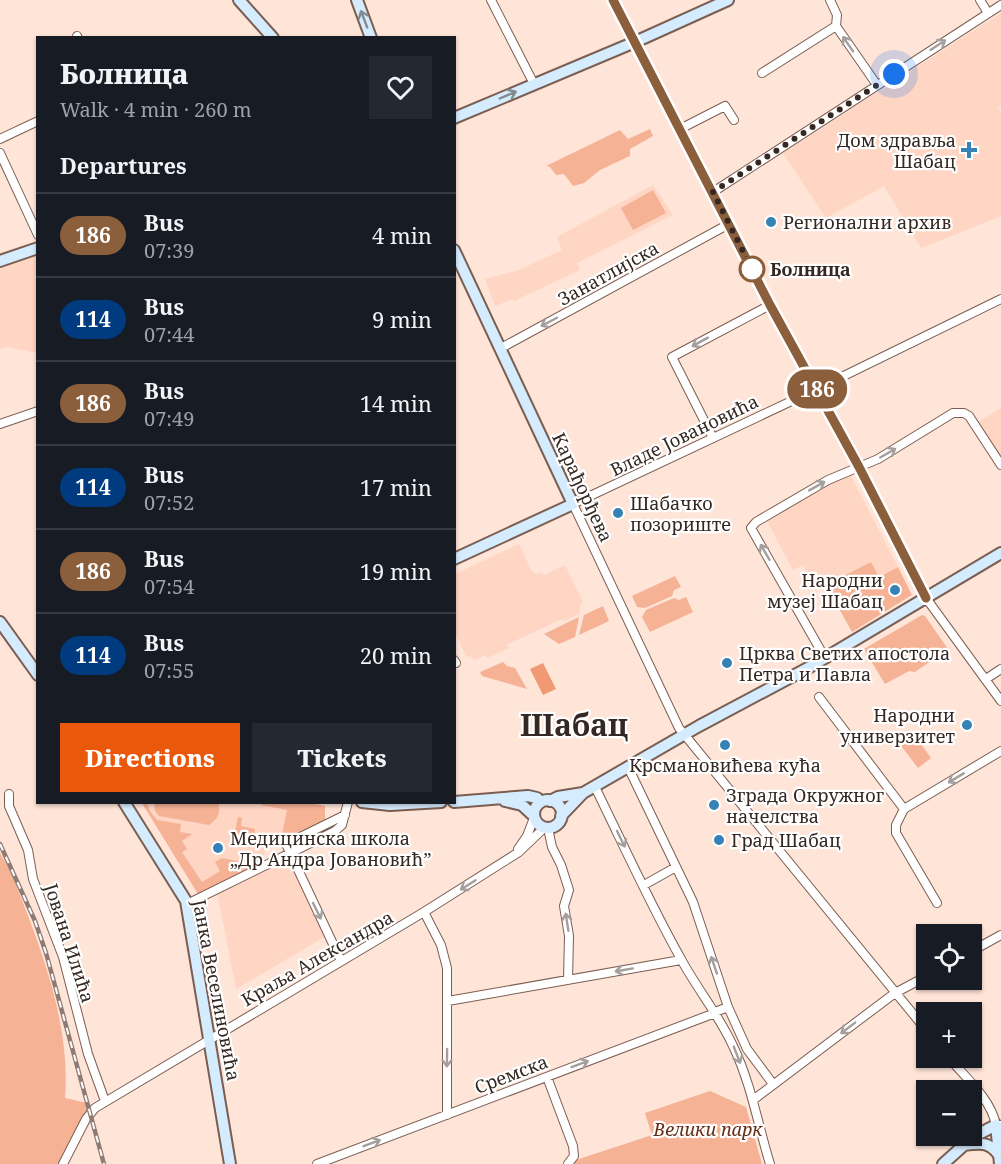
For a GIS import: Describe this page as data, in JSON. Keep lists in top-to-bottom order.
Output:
{
  "streets": {
    "main road": ["Карађорђева", "Јанка Веселиновића"],
    "street": [
      "Занатлијска",
      "Владе Јовановића",
      "Јована Илића",
      "Краља Александра",
      "Сремска"
    ]
  },
  "crossings": [
    ["Занатлијска", "Карађорђева"],
    ["Владе Јовановића", "Карађорђева"],
    ["Јована Илића", "Краља Александра"],
    ["Краља Александра", "Јанка Веселиновића"]
  ],
  "one_way": ["Занатлијска", "Сремска"],
  "districts": ["Шабац"],
  "parks": ["Велики парк"],
  "places": {
    "health": ["Дом здравља Шабац"],
    "other": [
      "Регионални архив",
      "Болница",
      "Шабачко позориште",
      "Народни музеј Шабац",
      "Црква Светих апостола Петра и Павла",
      "Народни универзитет",
      "Крсмановићева кућа",
      "Зграда Окружног начелства",
      "Град Шабац",
      "Медицинска школа „Др Андра Јовановић”"
    ]
  },
  "lines": ["bus line 186"],
  "page": {
    "on_map": "186",
    "heading": [
      ["Болница", "Walk · 4 min · 260 m"],
      "Departures"
    ],
    "list": [
      {
        "mark": "186",
        "name": "Bus",
        "note": "07:39",
        "value": "4 min"
      },
      {
        "mark": "114",
        "name": "Bus",
        "note": "07:44",
        "value": "9 min"
      },
      {
        "mark": "186",
        "name": "Bus",
        "note": "07:49",
        "value": "14 min"
      },
      {
        "mark": "114",
        "name": "Bus",
        "note": "07:52",
        "value": "17 min"
      },
      {
        "mark": "186",
        "name": "Bus",
        "note": "07:54",
        "value": "19 min"
      },
      {
        "mark": "114",
        "name": "Bus",
        "note": "07:55",
        "value": "20 min"
      }
    ],
    "buttons": ["Directions", "Tickets"],
    "map_buttons": ["+", "−"]
  }
}
